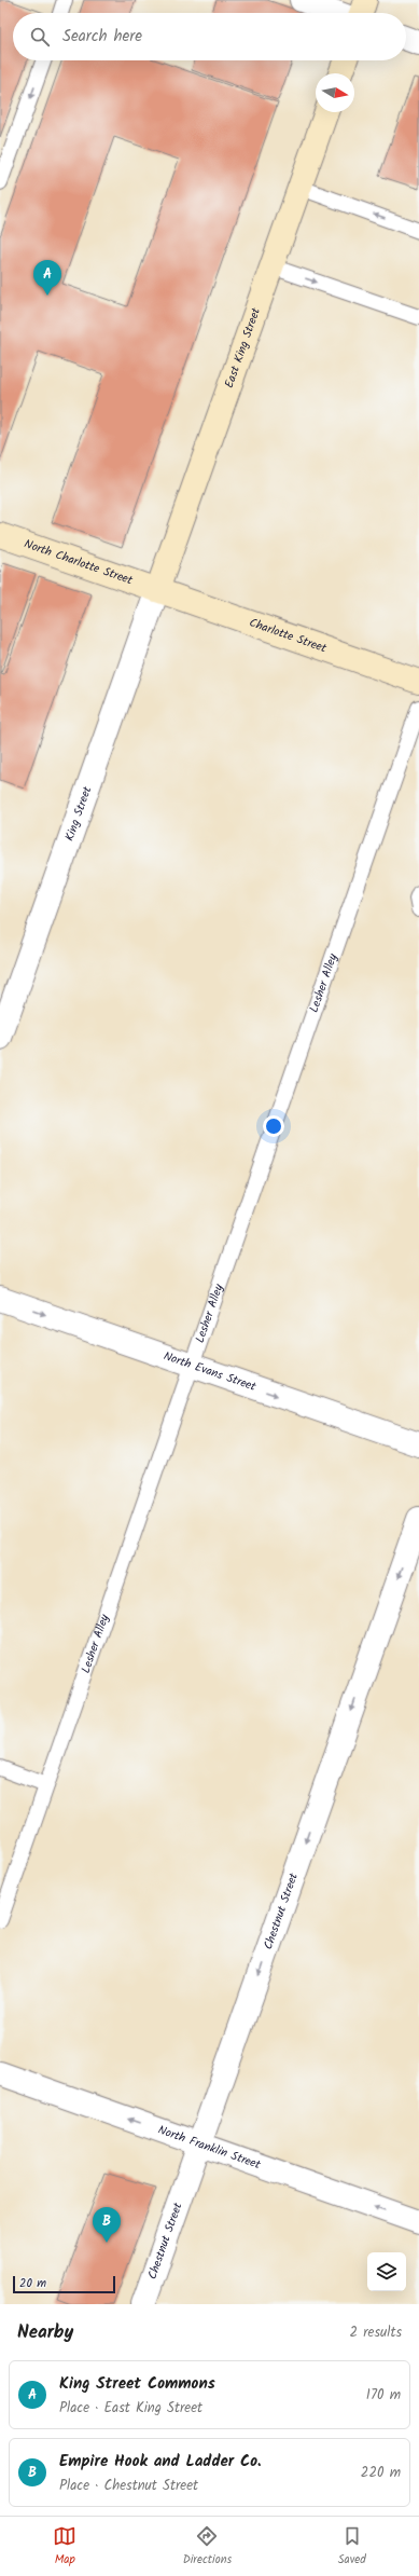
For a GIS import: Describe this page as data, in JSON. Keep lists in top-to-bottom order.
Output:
{
  "streets": {
    "main road": ["East King Street", "North Charlotte Street", "Charlotte Street"],
    "street": [
      "King Street",
      "North Evans Street",
      "Chestnut Street",
      "North Franklin Street"
    ],
    "lane": ["Lesher Alley"]
  },
  "crossings": [
    ["East King Street", "North Charlotte Street"],
    ["East King Street", "Charlotte Street"],
    ["East King Street", "King Street"],
    ["North Charlotte Street", "Charlotte Street"],
    ["North Charlotte Street", "King Street"],
    ["Charlotte Street", "King Street"],
    ["Lesher Alley", "North Evans Street"],
    ["Chestnut Street", "North Franklin Street"]
  ],
  "one_way": ["North Evans Street", "Chestnut Street", "North Franklin Street"],
  "scale_bar": "20 m",
  "north": "right",
  "page": {
    "search": "Search here",
    "pins": ["A", "B"],
    "scale": "20 m",
    "heading": ["Nearby", "2 results"],
    "list": [
      {
        "mark": "A",
        "name": "King Street Commons",
        "note": "Place · East King Street",
        "value": "170 m"
      },
      {
        "mark": "B",
        "name": "Empire Hook and Ladder Co.",
        "note": "Place · Chestnut Street",
        "value": "220 m"
      }
    ],
    "nav": ["Map", "Directions", "Saved"]
  }
}
